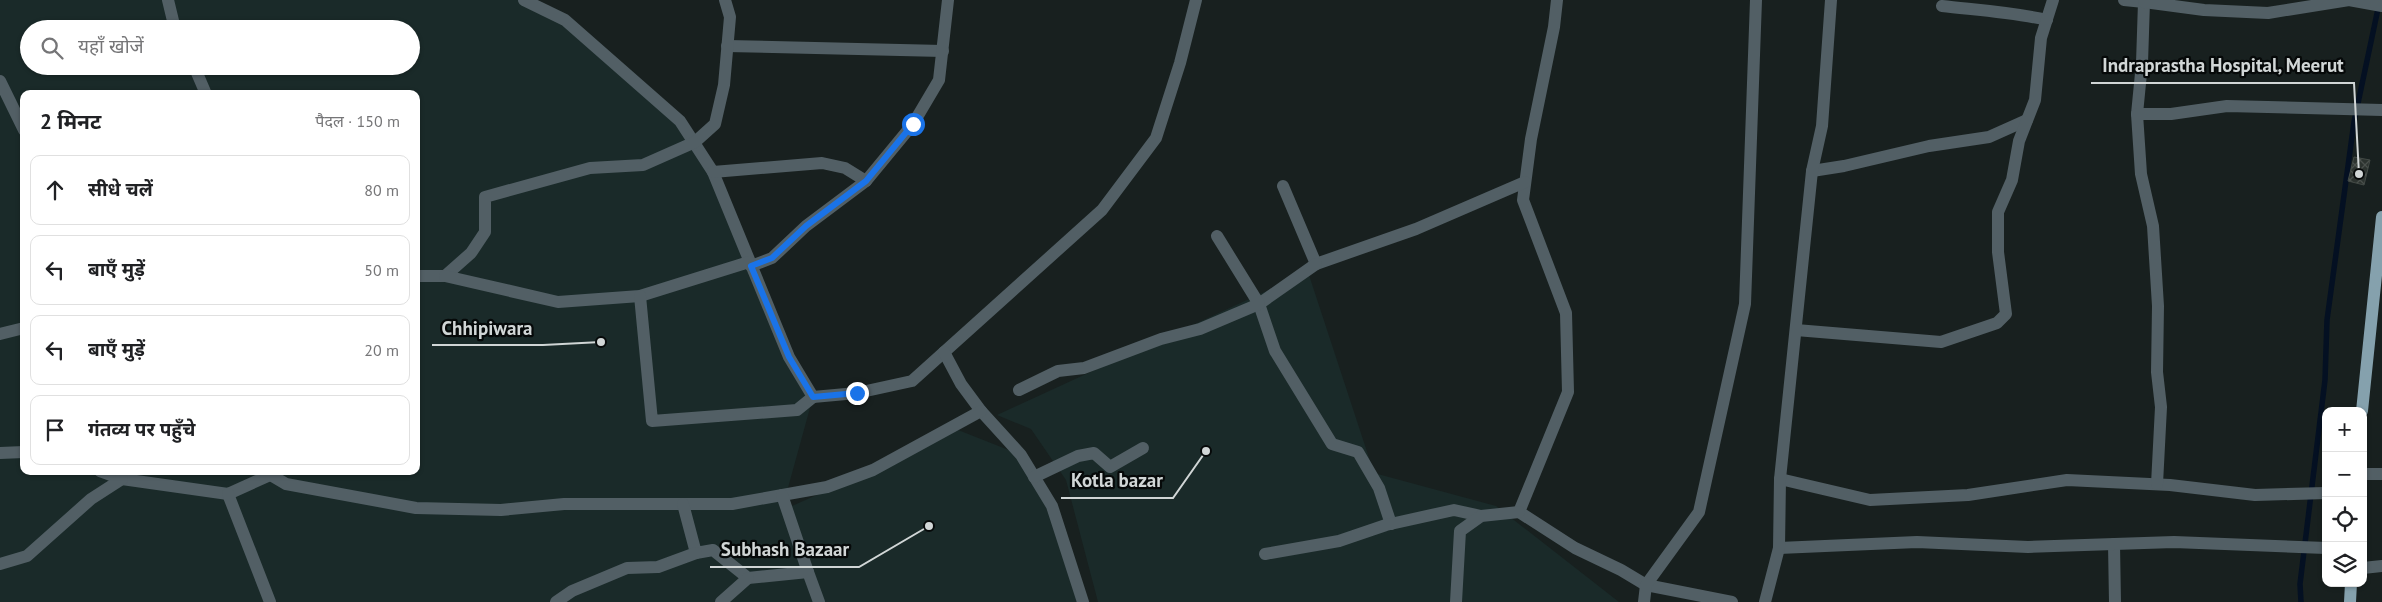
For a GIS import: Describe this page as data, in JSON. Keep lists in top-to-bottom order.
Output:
{
  "places": [
    "Indraprastha Hospital, Meerut",
    "Chhipiwara",
    "Kotla bazar",
    "Subhash Bazaar"
  ],
  "page": {
    "search": "यहाँ खोजें",
    "heading": ["2 मिनट", "पैदल · 150 m"],
    "list": [
      ["सीधे चलें", "80 m"],
      ["बाएँ मुड़ें", "50 m"],
      ["बाएँ मुड़ें", "20 m"],
      "गंतव्य पर पहुँचे"
    ],
    "map_buttons": ["+", "−"]
  }
}
